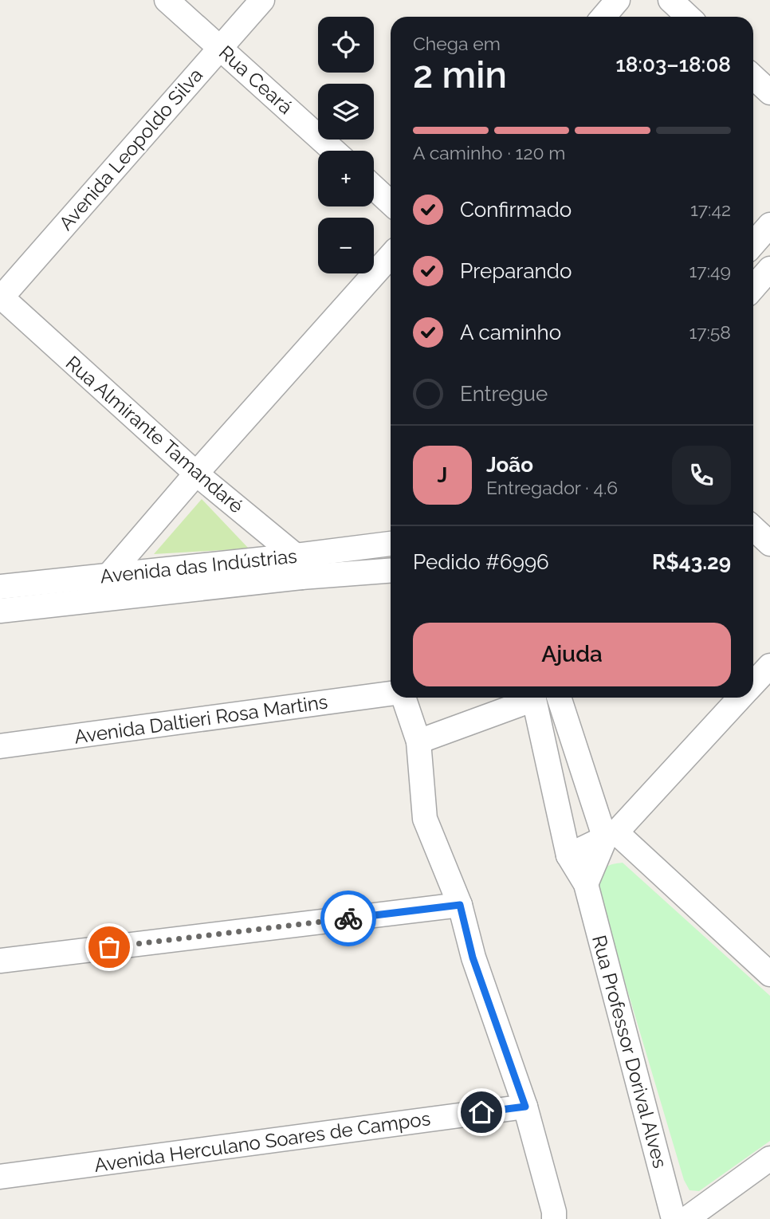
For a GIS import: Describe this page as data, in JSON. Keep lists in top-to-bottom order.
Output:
{
  "streets": {
    "street": [
      "Rua Ceará",
      "Avenida Leopoldo Silva",
      "Rua Almirante Tamandaré",
      "Avenida das Indústrias",
      "Avenida Daltieri Rosa Martins",
      "Rua Professor Dorival Alves",
      "Avenida Herculano Soares de Campos"
    ]
  },
  "crossings": [
    ["Rua Ceará", "Avenida Leopoldo Silva"],
    ["Avenida Leopoldo Silva", "Rua Almirante Tamandaré"],
    ["Rua Almirante Tamandaré", "Avenida das Indústrias"]
  ],
  "page": {
    "map_buttons": ["+", "−"],
    "heading": ["2 min", "Chega em", "18:03–18:08"],
    "panel": [
      "João",
      "Entregador · 4.6",
      "Pedido #6996",
      "R$43.29"
    ],
    "bar": "A caminho · 120 m",
    "list": [
      ["Confirmado", "17:42"],
      ["Preparando", "17:49"],
      ["A caminho", "17:58"],
      "Entregue"
    ],
    "round": "J",
    "buttons": "Ajuda"
  }
}
